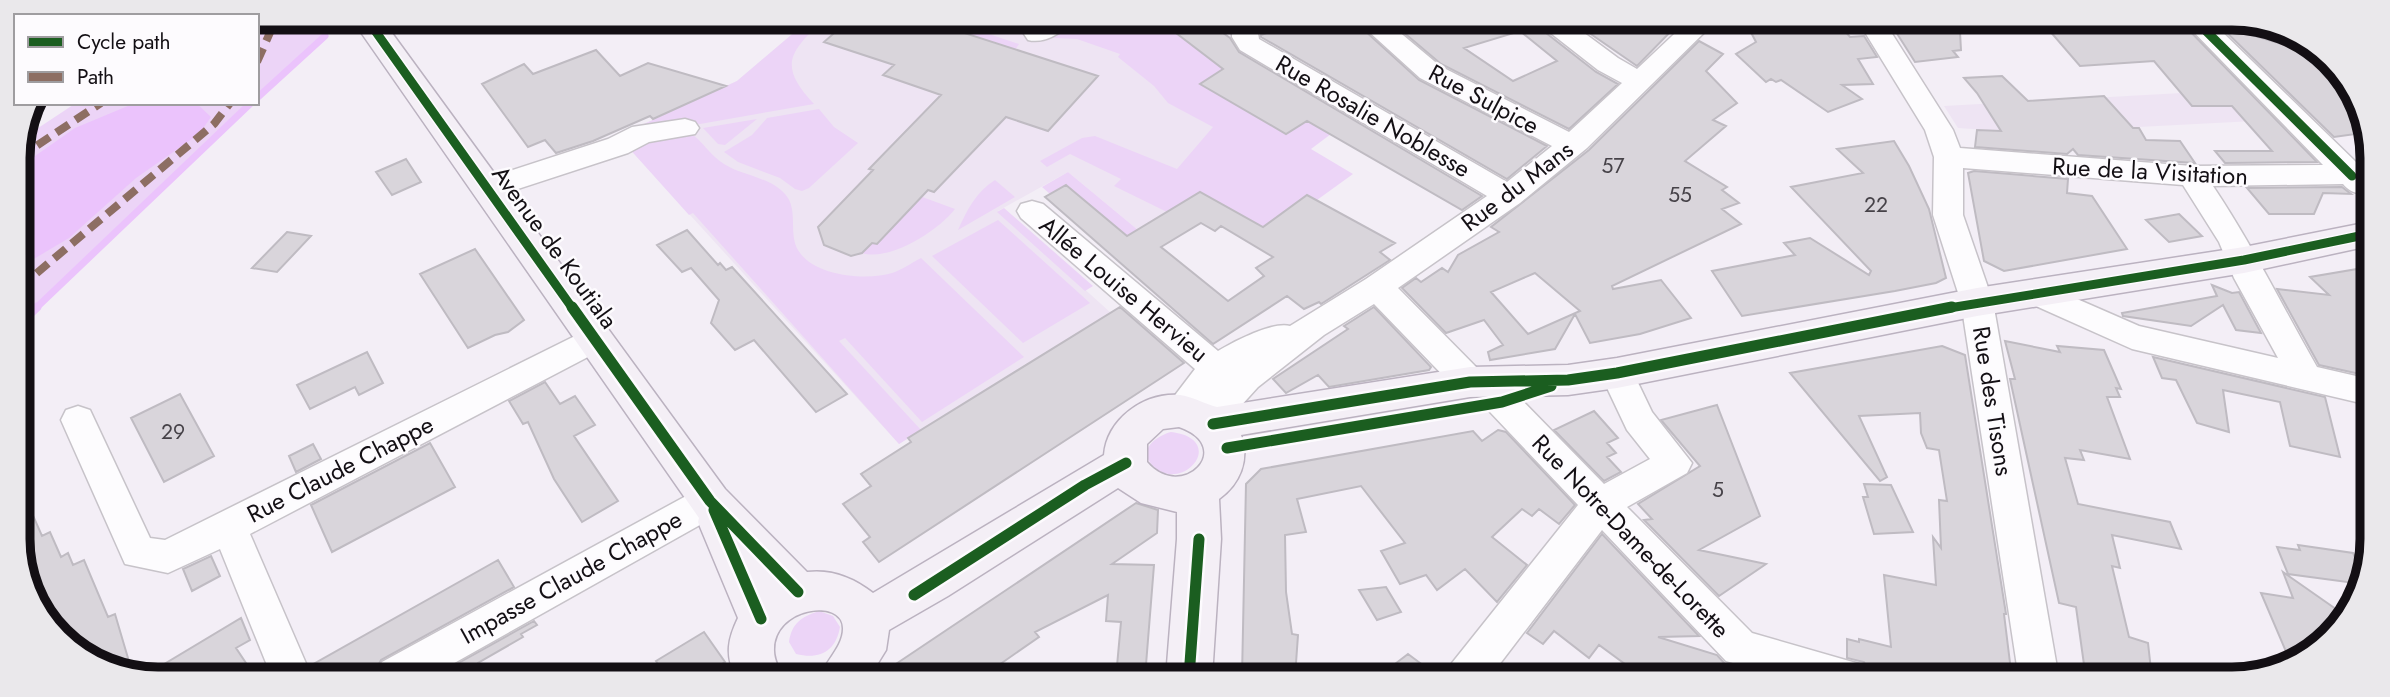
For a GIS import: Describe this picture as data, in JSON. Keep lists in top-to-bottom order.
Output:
{
  "streets": {
    "main road": ["Avenue de Koutiala"],
    "street": [
      "Rue Sulpice",
      "Rue Rosalie Noblesse",
      "Rue de la Visitation",
      "Rue du Mans",
      "Allée Louise Hervieu",
      "Rue des Tisons",
      "Rue Claude Chappe",
      "Rue Notre-Dame-de-Lorette",
      "Impasse Claude Chappe"
    ]
  },
  "crossings": [
    ["Rue Sulpice", "Rue du Mans"],
    ["Rue Rosalie Noblesse", "Rue du Mans"],
    ["Rue de la Visitation", "Rue des Tisons"],
    ["Rue du Mans", "Allée Louise Hervieu"],
    ["Rue du Mans", "Rue Notre-Dame-de-Lorette"],
    ["Avenue de Koutiala", "Rue Claude Chappe"],
    ["Avenue de Koutiala", "Impasse Claude Chappe"]
  ],
  "house_numbers": [
    "57",
    "55",
    "22",
    "29",
    "5"
  ],
  "legend": ["Cycle path", "Path"]
}
